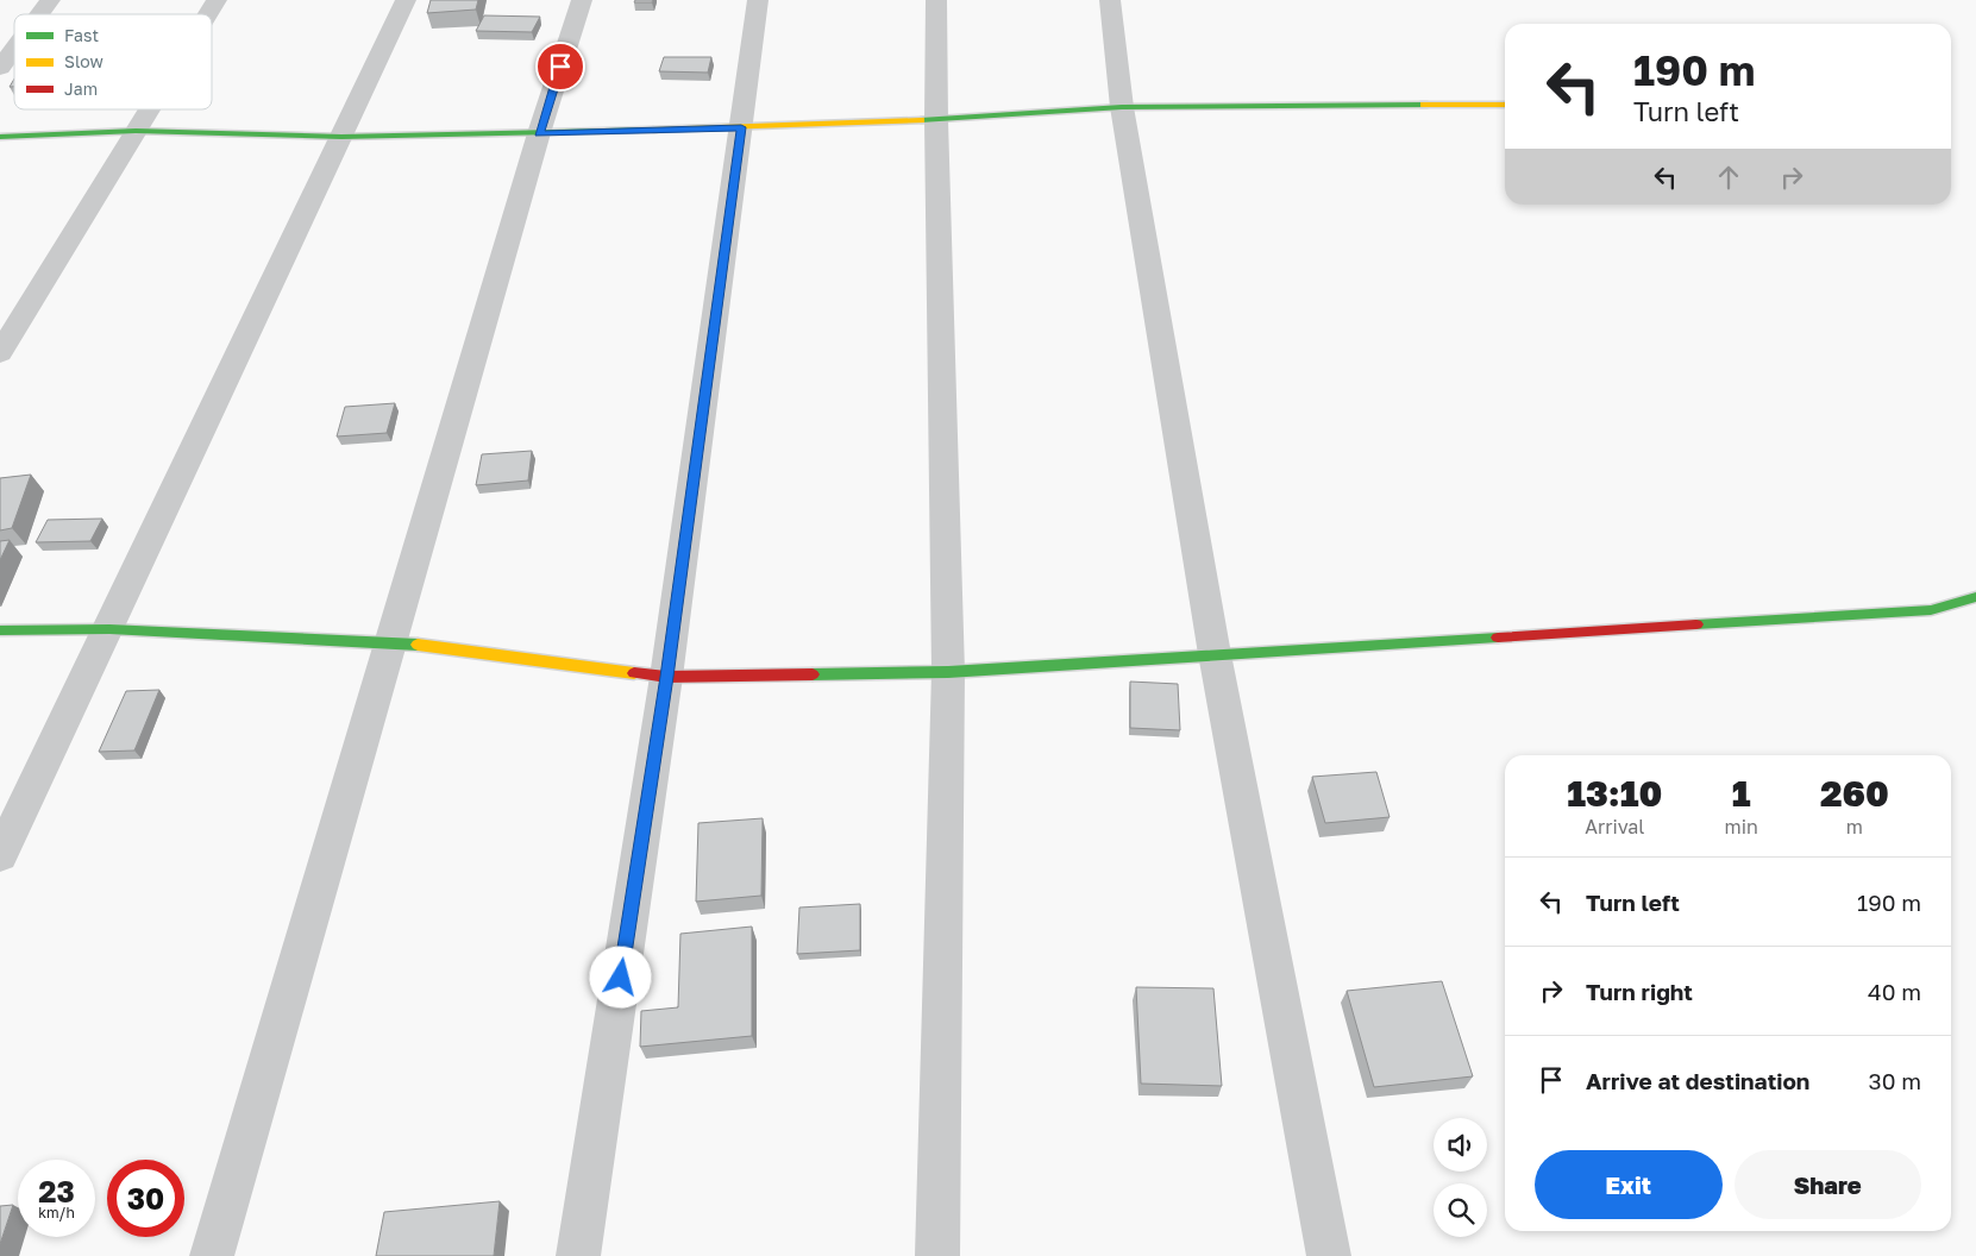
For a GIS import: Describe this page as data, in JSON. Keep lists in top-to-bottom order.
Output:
{
  "legend": ["Fast", "Slow", "Jam"],
  "page": {
    "turn": ["190 m", "Turn left"],
    "eta": [
      "13:10",
      "Arrival",
      "1",
      "min",
      "260",
      "m"
    ],
    "list": [
      {
        "name": "Turn left",
        "value": "190 m"
      },
      {
        "name": "Turn right",
        "value": "40 m"
      },
      {
        "name": "Arrive at destination",
        "value": "30 m"
      }
    ],
    "buttons": ["Exit", "Share"],
    "speed": "23 km/h",
    "limit": "30"
  }
}
